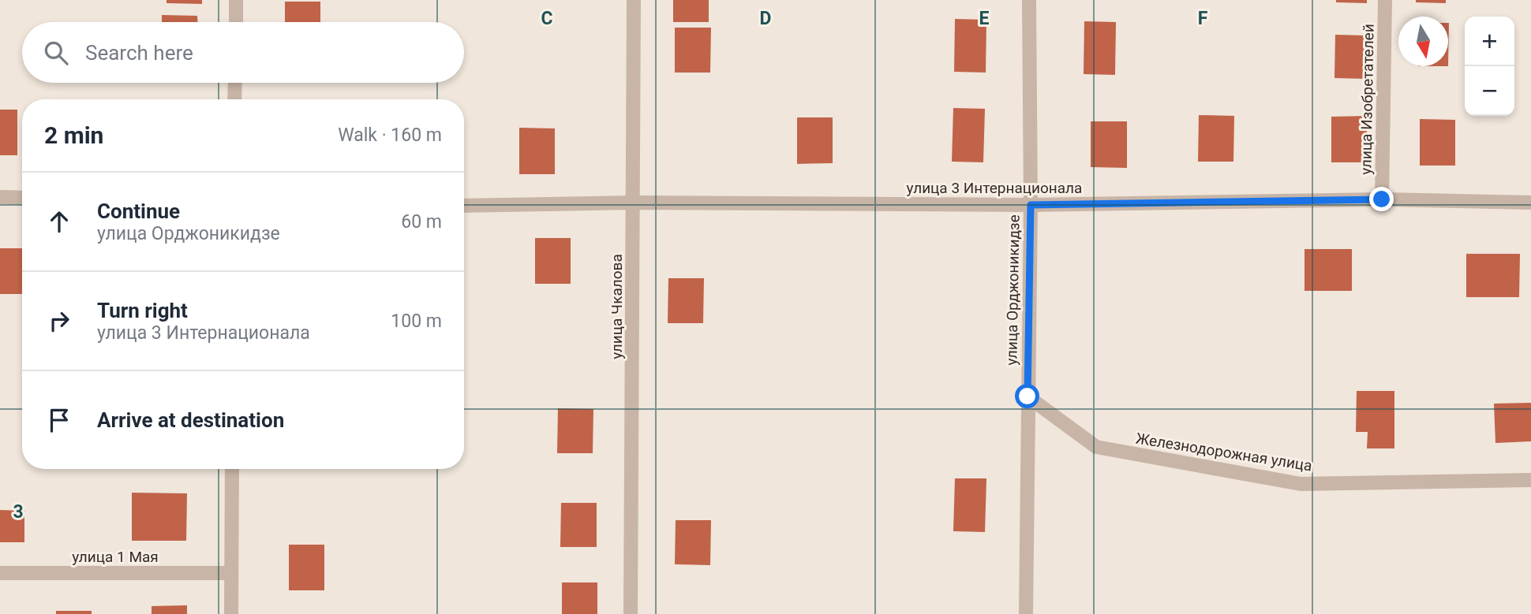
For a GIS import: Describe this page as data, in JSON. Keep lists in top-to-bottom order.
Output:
{
  "streets": {
    "street": [
      "улица Изобретателей",
      "улица 3 Интернационала",
      "улица Орджоникидзе",
      "улица Чкалова",
      "Железнодорожная улица",
      "улица 1 Мая"
    ]
  },
  "crossings": [
    ["улица Изобретателей", "улица 3 Интернационала"],
    ["улица 3 Интернационала", "улица Орджоникидзе"],
    ["улица 3 Интернационала", "улица Чкалова"],
    ["улица Орджоникидзе", "Железнодорожная улица"]
  ],
  "north": "bottom",
  "page": {
    "map_buttons": ["+", "−"],
    "search": "Search here",
    "heading": ["2 min", "Walk · 160 m"],
    "list": [
      ["Continue", "улица Орджоникидзе", "60 m"],
      ["Turn right", "улица 3 Интернационала", "100 m"],
      "Arrive at destination"
    ]
  },
  "grid": {
    "columns": [
      "C",
      "D",
      "E",
      "F"
    ],
    "rows": ["3"]
  }
}
